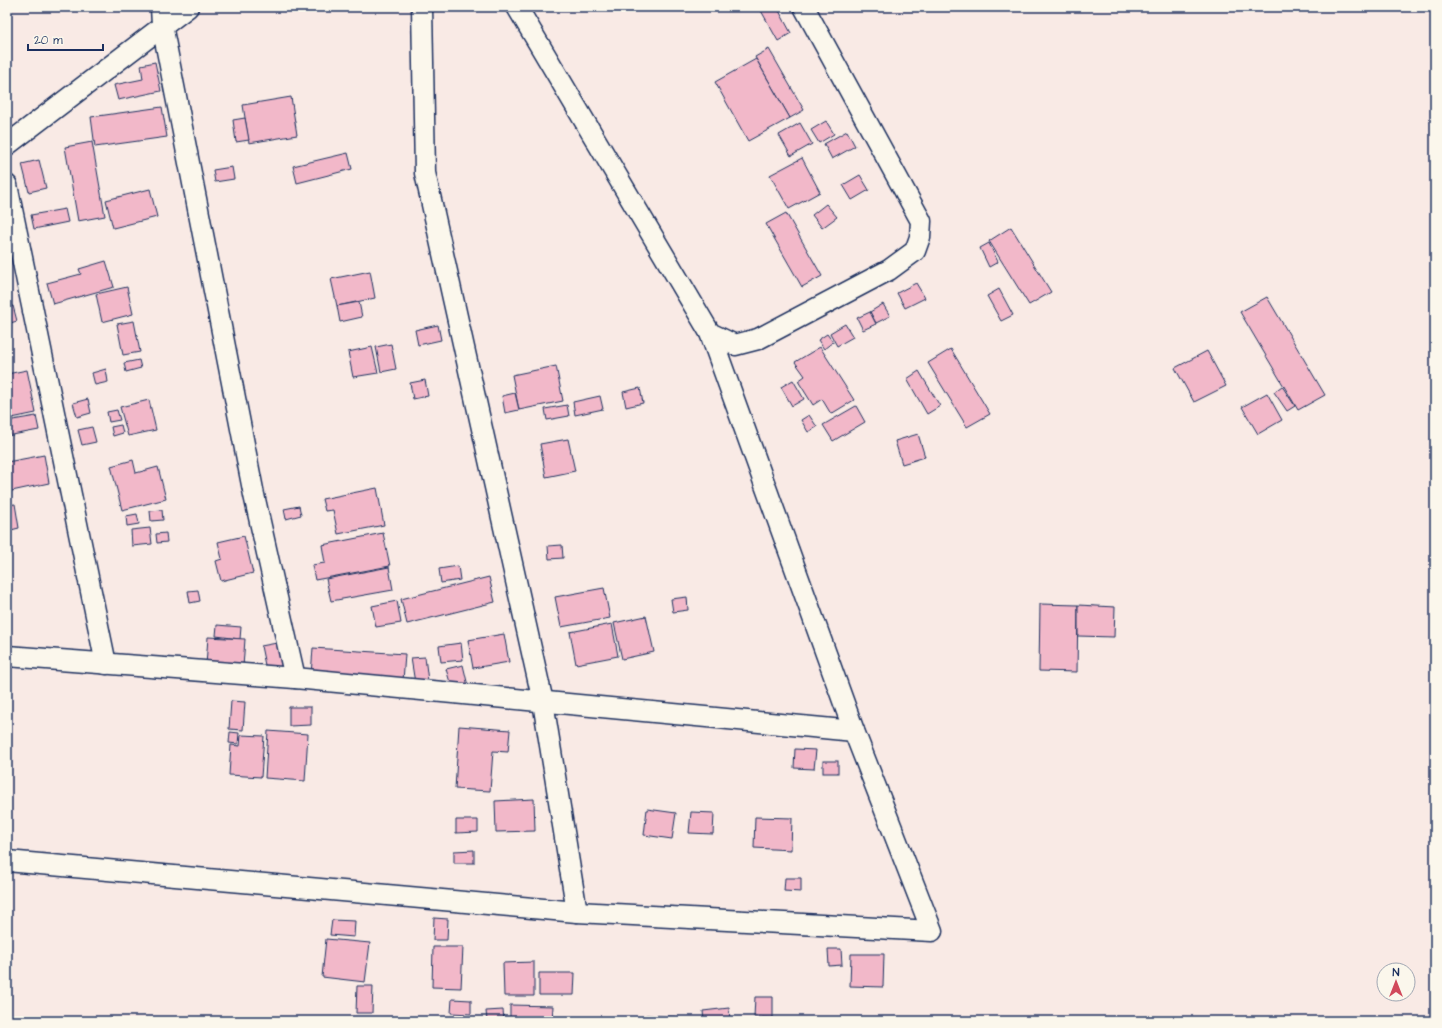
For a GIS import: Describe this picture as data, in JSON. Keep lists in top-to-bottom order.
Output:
{
  "scale_bar": "20 m",
  "north": "top"
}
